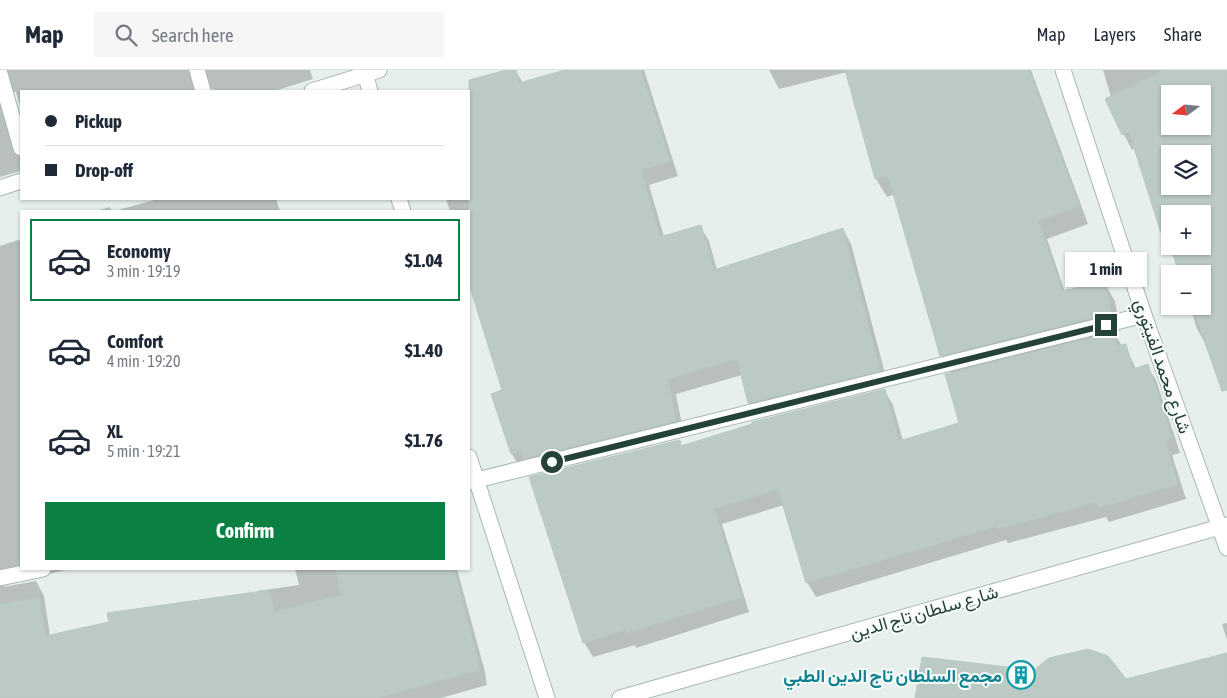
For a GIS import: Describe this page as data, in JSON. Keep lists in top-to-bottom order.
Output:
{
  "streets": {
    "street": ["شارع محمد الفيتوري", "شارع سلطان تاج الدين"]
  },
  "crossings": [
    ["شارع محمد الفيتوري", "شارع سلطان تاج الدين"]
  ],
  "places": {
    "building": ["مجمع السلطان تاج الدين الطبي"]
  },
  "north": "left",
  "page": {
    "header": "Map",
    "search": "Search here",
    "nav": ["Map", "Layers", "Share"],
    "map_buttons": ["+", "−"],
    "banner": ["Pickup", "Drop-off"],
    "list": [
      {
        "name": "Economy",
        "note": "3 min · 19:19",
        "value": "$1.04"
      },
      {
        "name": "Comfort",
        "note": "4 min · 19:20",
        "value": "$1.40"
      },
      {
        "name": "XL",
        "note": "5 min · 19:21",
        "value": "$1.76"
      }
    ],
    "bubble": "1 min",
    "buttons": "Confirm"
  }
}
